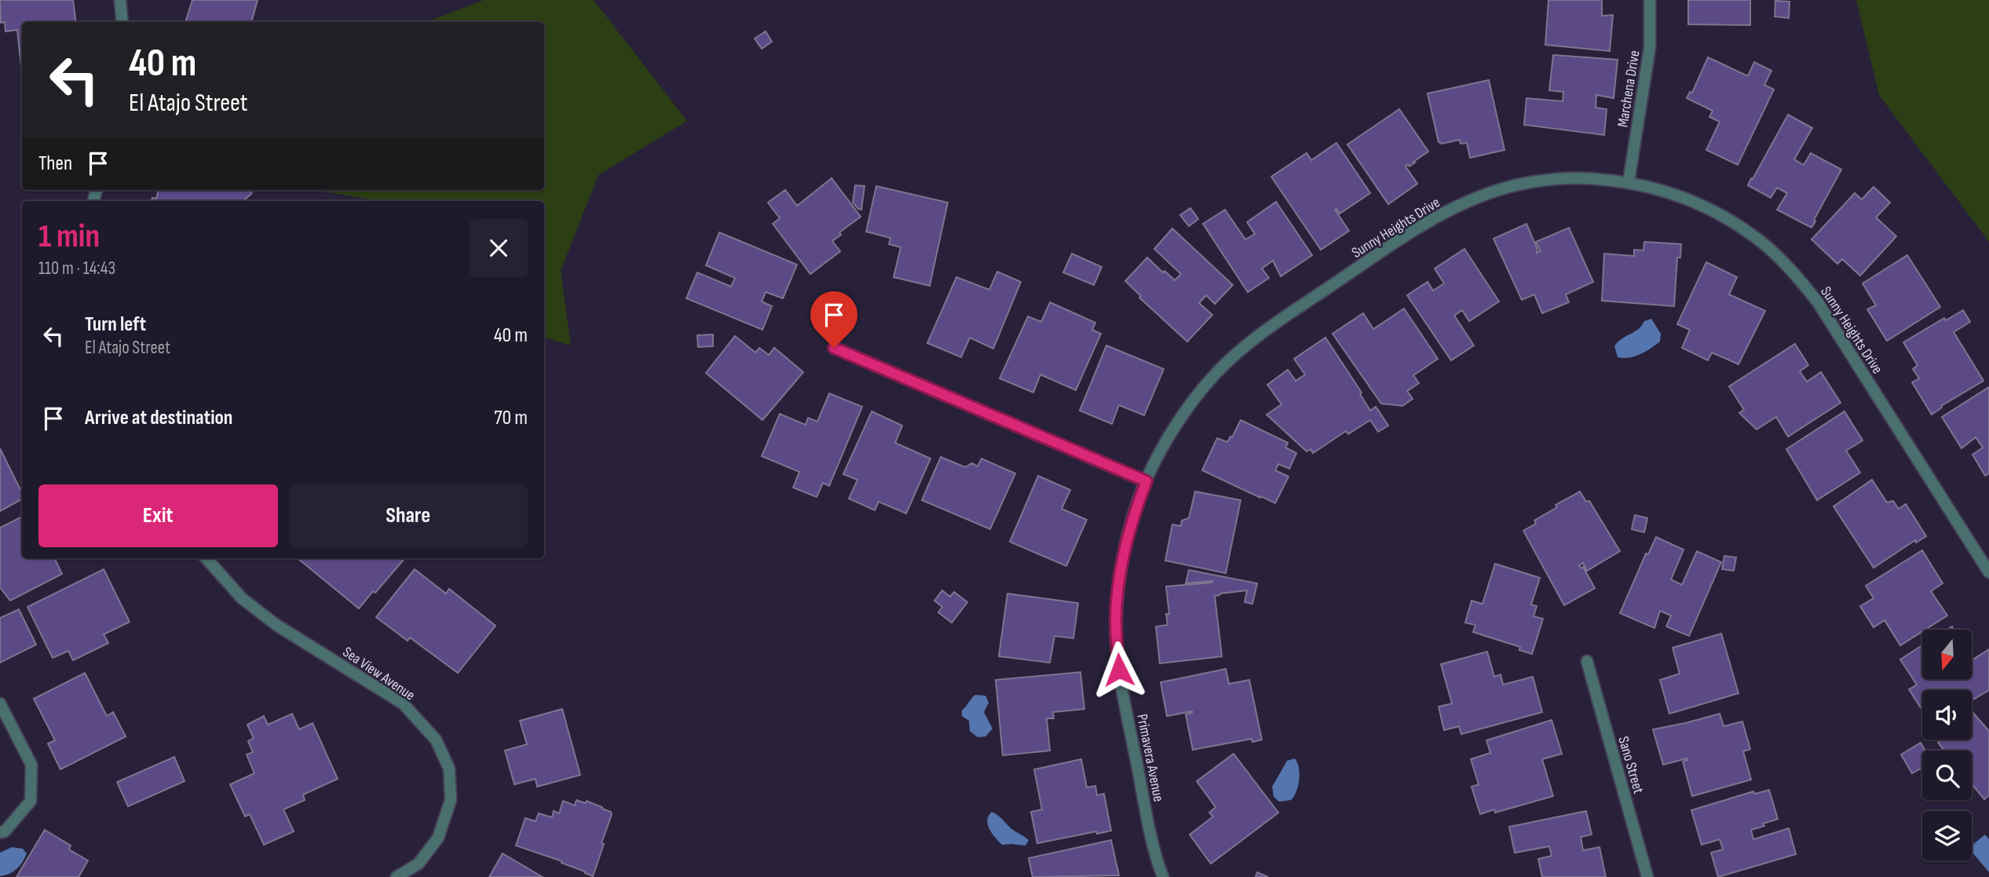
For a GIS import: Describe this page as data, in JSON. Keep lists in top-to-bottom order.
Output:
{
  "streets": {
    "street": [
      "Marchena Drive",
      "Sunny Heights Drive",
      "Sea View Avenue",
      "Primavera Avenue",
      "Sano Street"
    ]
  },
  "crossings": [
    ["Marchena Drive", "Sunny Heights Drive"],
    ["Sunny Heights Drive", "Primavera Avenue"]
  ],
  "north": "bottom",
  "page": {
    "turn": ["40 m", "El Atajo Street"],
    "then": "Then",
    "heading": ["1 min", "110 m · 14:43"],
    "list": [
      {
        "name": "Turn left",
        "note": "El Atajo Street",
        "value": "40 m"
      },
      {
        "name": "Arrive at destination",
        "value": "70 m"
      }
    ],
    "buttons": ["Exit", "Share"]
  }
}
